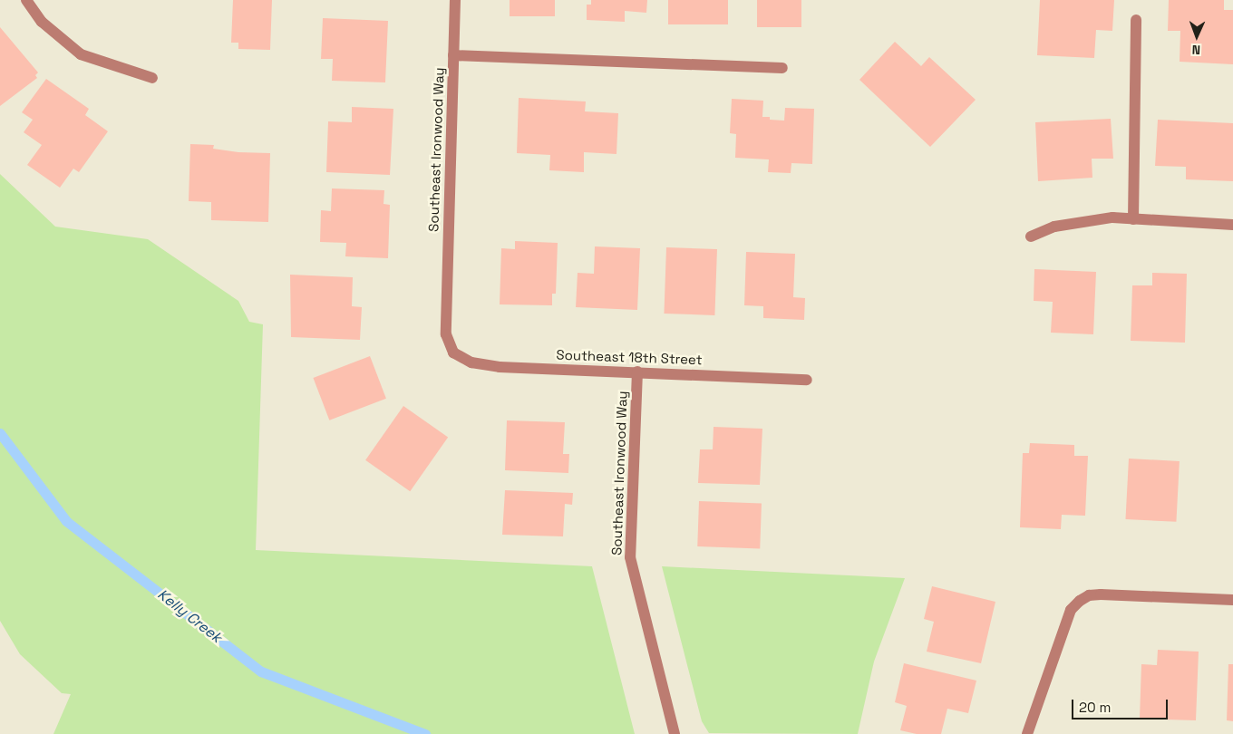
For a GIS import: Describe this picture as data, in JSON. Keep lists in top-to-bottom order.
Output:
{
  "streets": {
    "street": ["Southeast Ironwood Way", "Southeast 18th Street"]
  },
  "crossings": [
    ["Southeast Ironwood Way", "Southeast 18th Street"]
  ],
  "water": ["Kelly Creek"],
  "scale_bar": "20 m",
  "north": "bottom"
}
